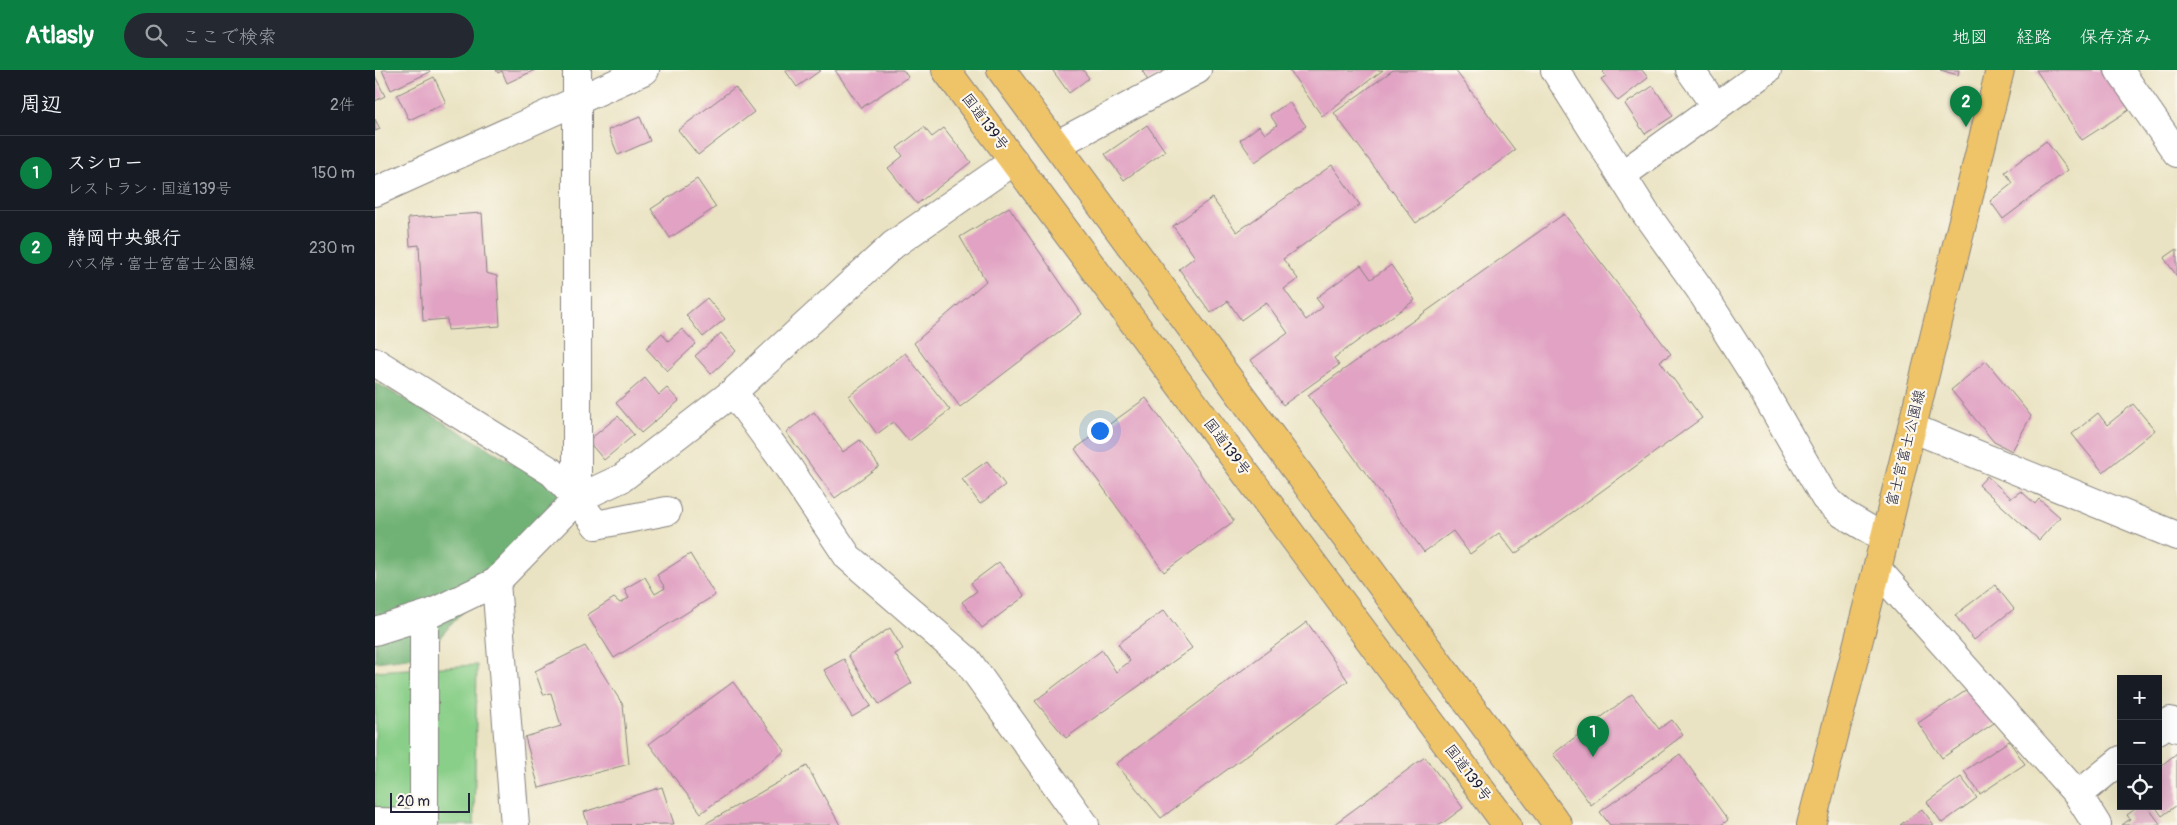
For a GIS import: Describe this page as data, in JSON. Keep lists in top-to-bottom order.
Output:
{
  "streets": {
    "main road": ["国道139号", "富士宮富士公園線"]
  },
  "scale_bar": "20 m",
  "page": {
    "header": "Atlasly",
    "search": "ここで検索",
    "nav": ["地図", "経路", "保存済み"],
    "heading": ["周辺", "2件"],
    "pins": ["2", "1"],
    "list": [
      {
        "mark": "1",
        "name": "スシロー",
        "note": "レストラン · 国道139号",
        "value": "150 m"
      },
      {
        "mark": "2",
        "name": "静岡中央銀行",
        "note": "バス停 · 富士宮富士公園線",
        "value": "230 m"
      }
    ],
    "map_buttons": ["+", "−"],
    "scale": "20 m"
  }
}
